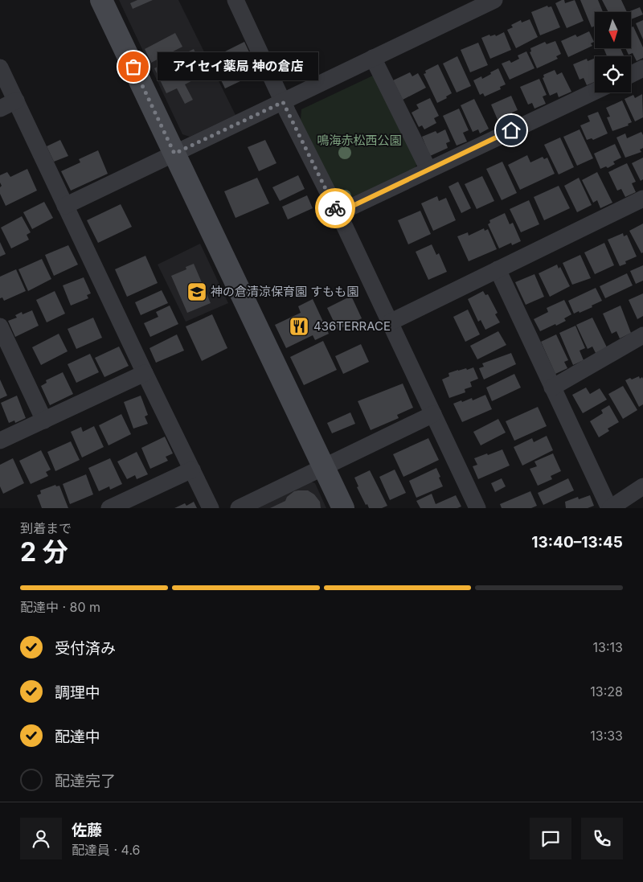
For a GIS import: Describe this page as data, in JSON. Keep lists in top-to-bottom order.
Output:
{
  "parks": ["鳴海赤松西公園"],
  "places": {
    "other": ["アイセイ薬局 神の倉店"],
    "school or university": ["神の倉清涼保育園 すもも園"],
    "restaurant": ["436TERRACE"]
  },
  "north": "bottom",
  "page": {
    "bubble": "アイセイ薬局 神の倉店",
    "heading": ["2 分", "到着まで", "13:40–13:45"],
    "panel": ["佐藤", "配達員 · 4.6"],
    "bar": "配達中 · 80 m",
    "list": [
      ["受付済み", "13:13"],
      ["調理中", "13:28"],
      ["配達中", "13:33"],
      "配達完了"
    ]
  }
}
